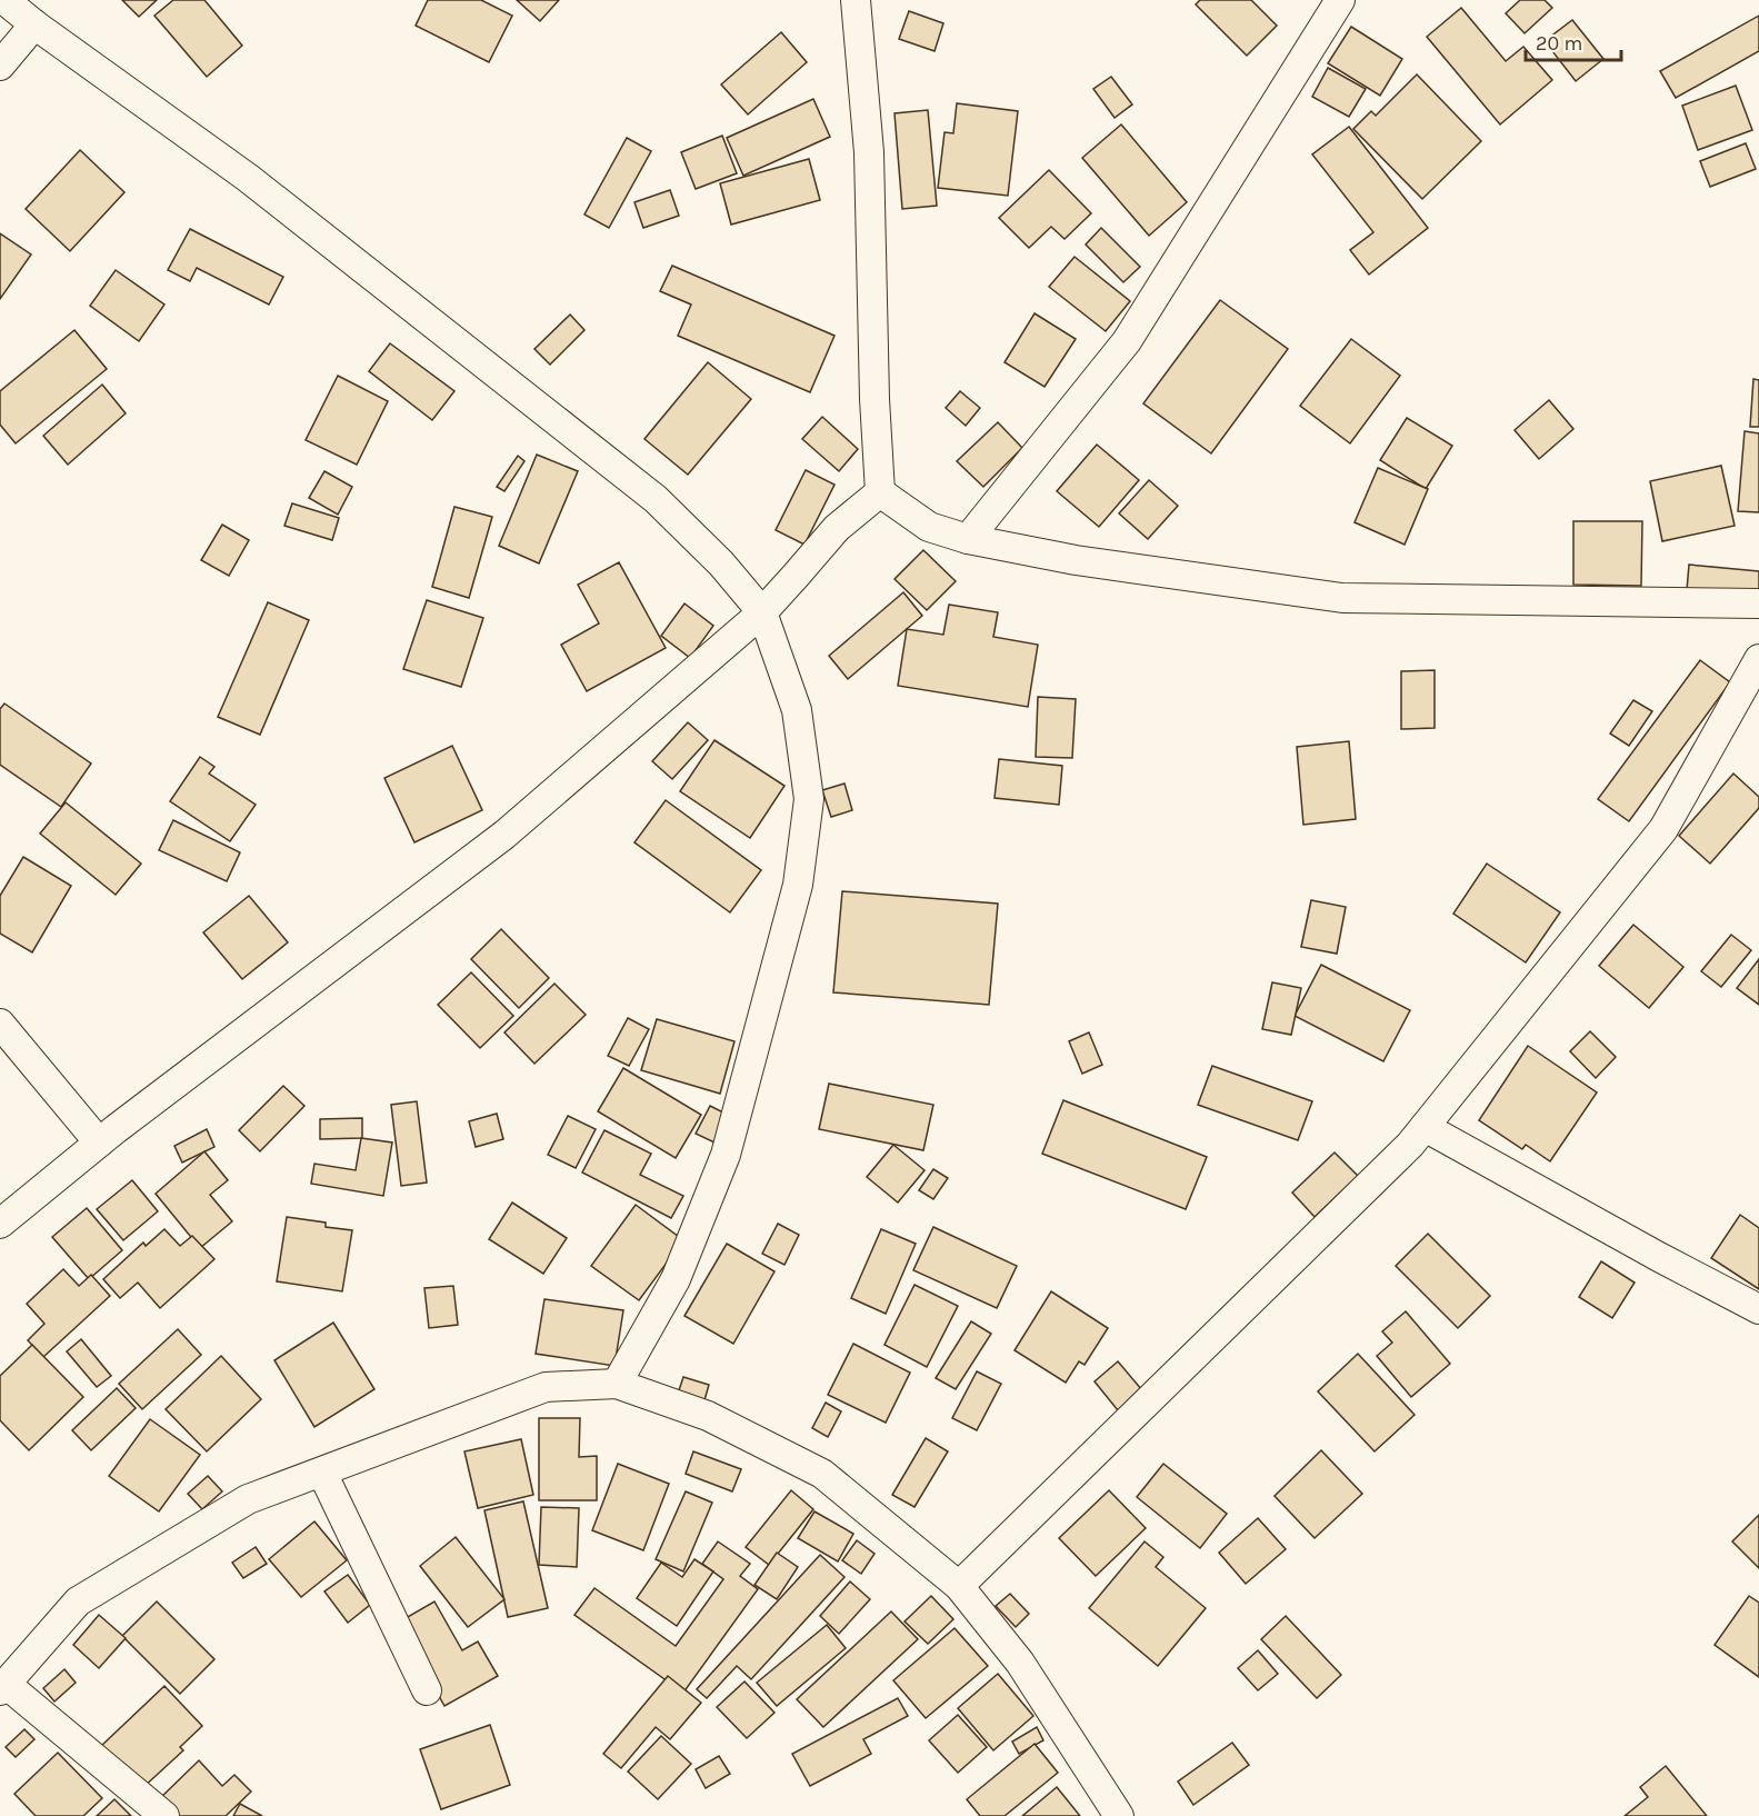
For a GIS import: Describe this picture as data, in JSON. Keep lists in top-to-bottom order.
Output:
{
  "scale_bar": "20 m"
}
